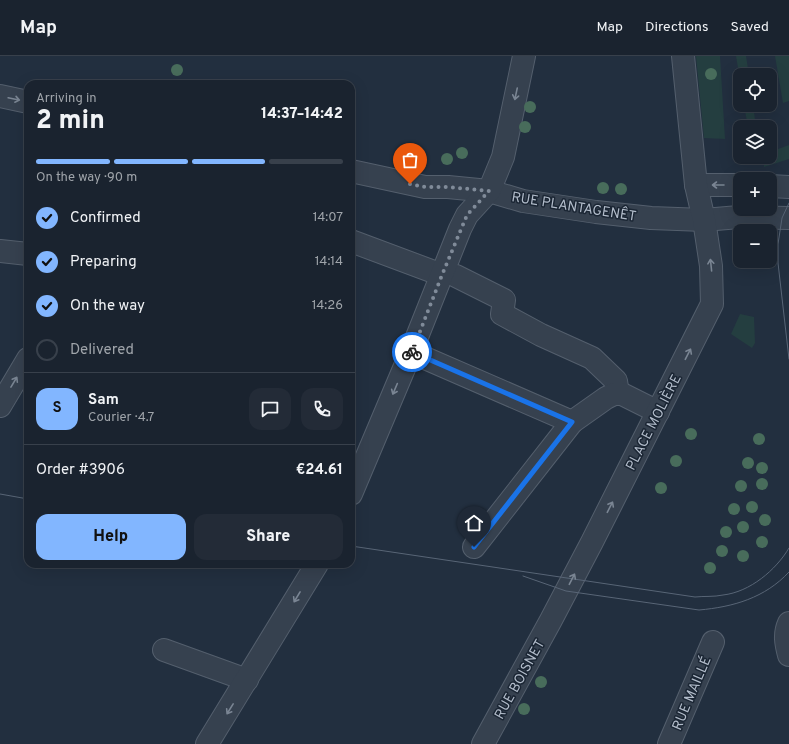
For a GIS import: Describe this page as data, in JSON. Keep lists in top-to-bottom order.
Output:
{
  "streets": {
    "street": [
      "RUE PLANTAGENÊT",
      "PLACE MOLIÈRE",
      "RUE BOISNET",
      "RUE MAILLÉ"
    ]
  },
  "crossings": [
    ["RUE PLANTAGENÊT", "PLACE MOLIÈRE"],
    ["PLACE MOLIÈRE", "RUE BOISNET"]
  ],
  "page": {
    "header": "Map",
    "nav": ["Map", "Directions", "Saved"],
    "map_buttons": ["+", "−"],
    "heading": ["2 min", "Arriving in", "14:37–14:42"],
    "panel": [
      "Sam",
      "Courier · 4.7",
      "Order #3906",
      "€24.61"
    ],
    "bar": "On the way · 90 m",
    "list": [
      ["Confirmed", "14:07"],
      ["Preparing", "14:14"],
      ["On the way", "14:26"],
      "Delivered"
    ],
    "round": "S",
    "buttons": ["Help", "Share"]
  }
}
